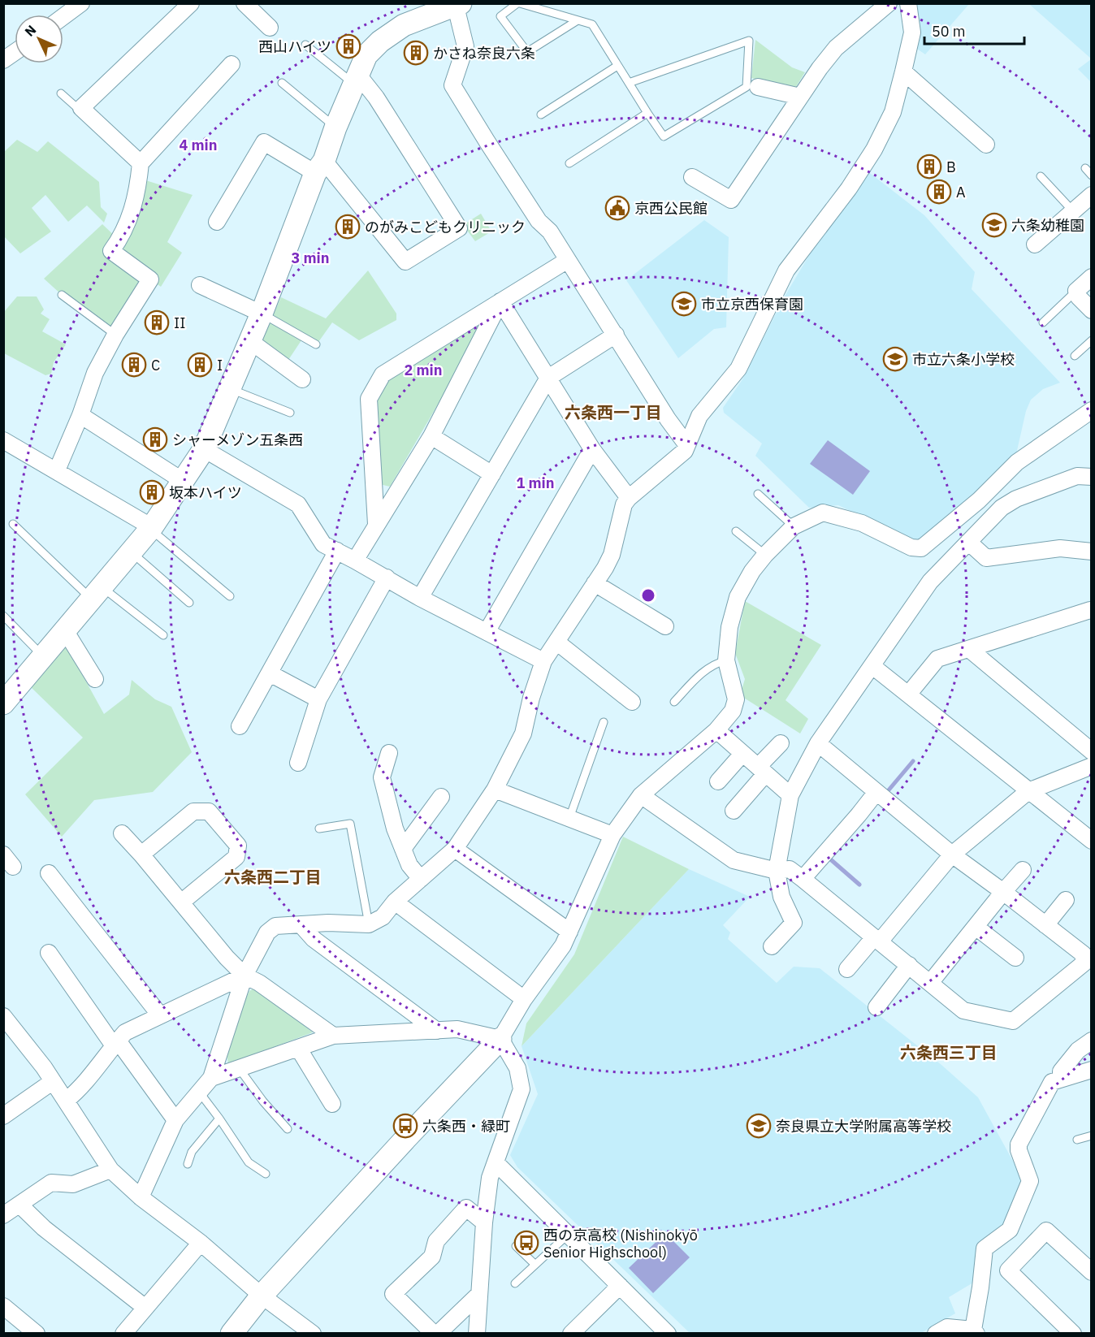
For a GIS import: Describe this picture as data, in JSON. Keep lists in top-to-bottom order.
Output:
{
  "districts": ["六条西一丁目", "六条西二丁目", "六条西三丁目"],
  "places": {
    "building": [
      "西山ハイツ",
      "かさね奈良六条",
      "B",
      "A",
      "のがみこどもクリニック",
      "II",
      "C",
      "I",
      "シャーメゾン五条西",
      "坂本ハイツ"
    ],
    "public building": ["京西公民館"],
    "school or university": [
      "六条幼稚園",
      "市立京西保育園",
      "市立六条小学校",
      "奈良県立大学附属高等学校"
    ],
    "bus stop": ["六条西・緑町", "西の京高校 (Nishinokyō Senior Highschool)"]
  },
  "scale_bar": "50 m",
  "north": "top left",
  "rings": [
    "4 min",
    "3 min",
    "2 min",
    "1 min"
  ]
}
